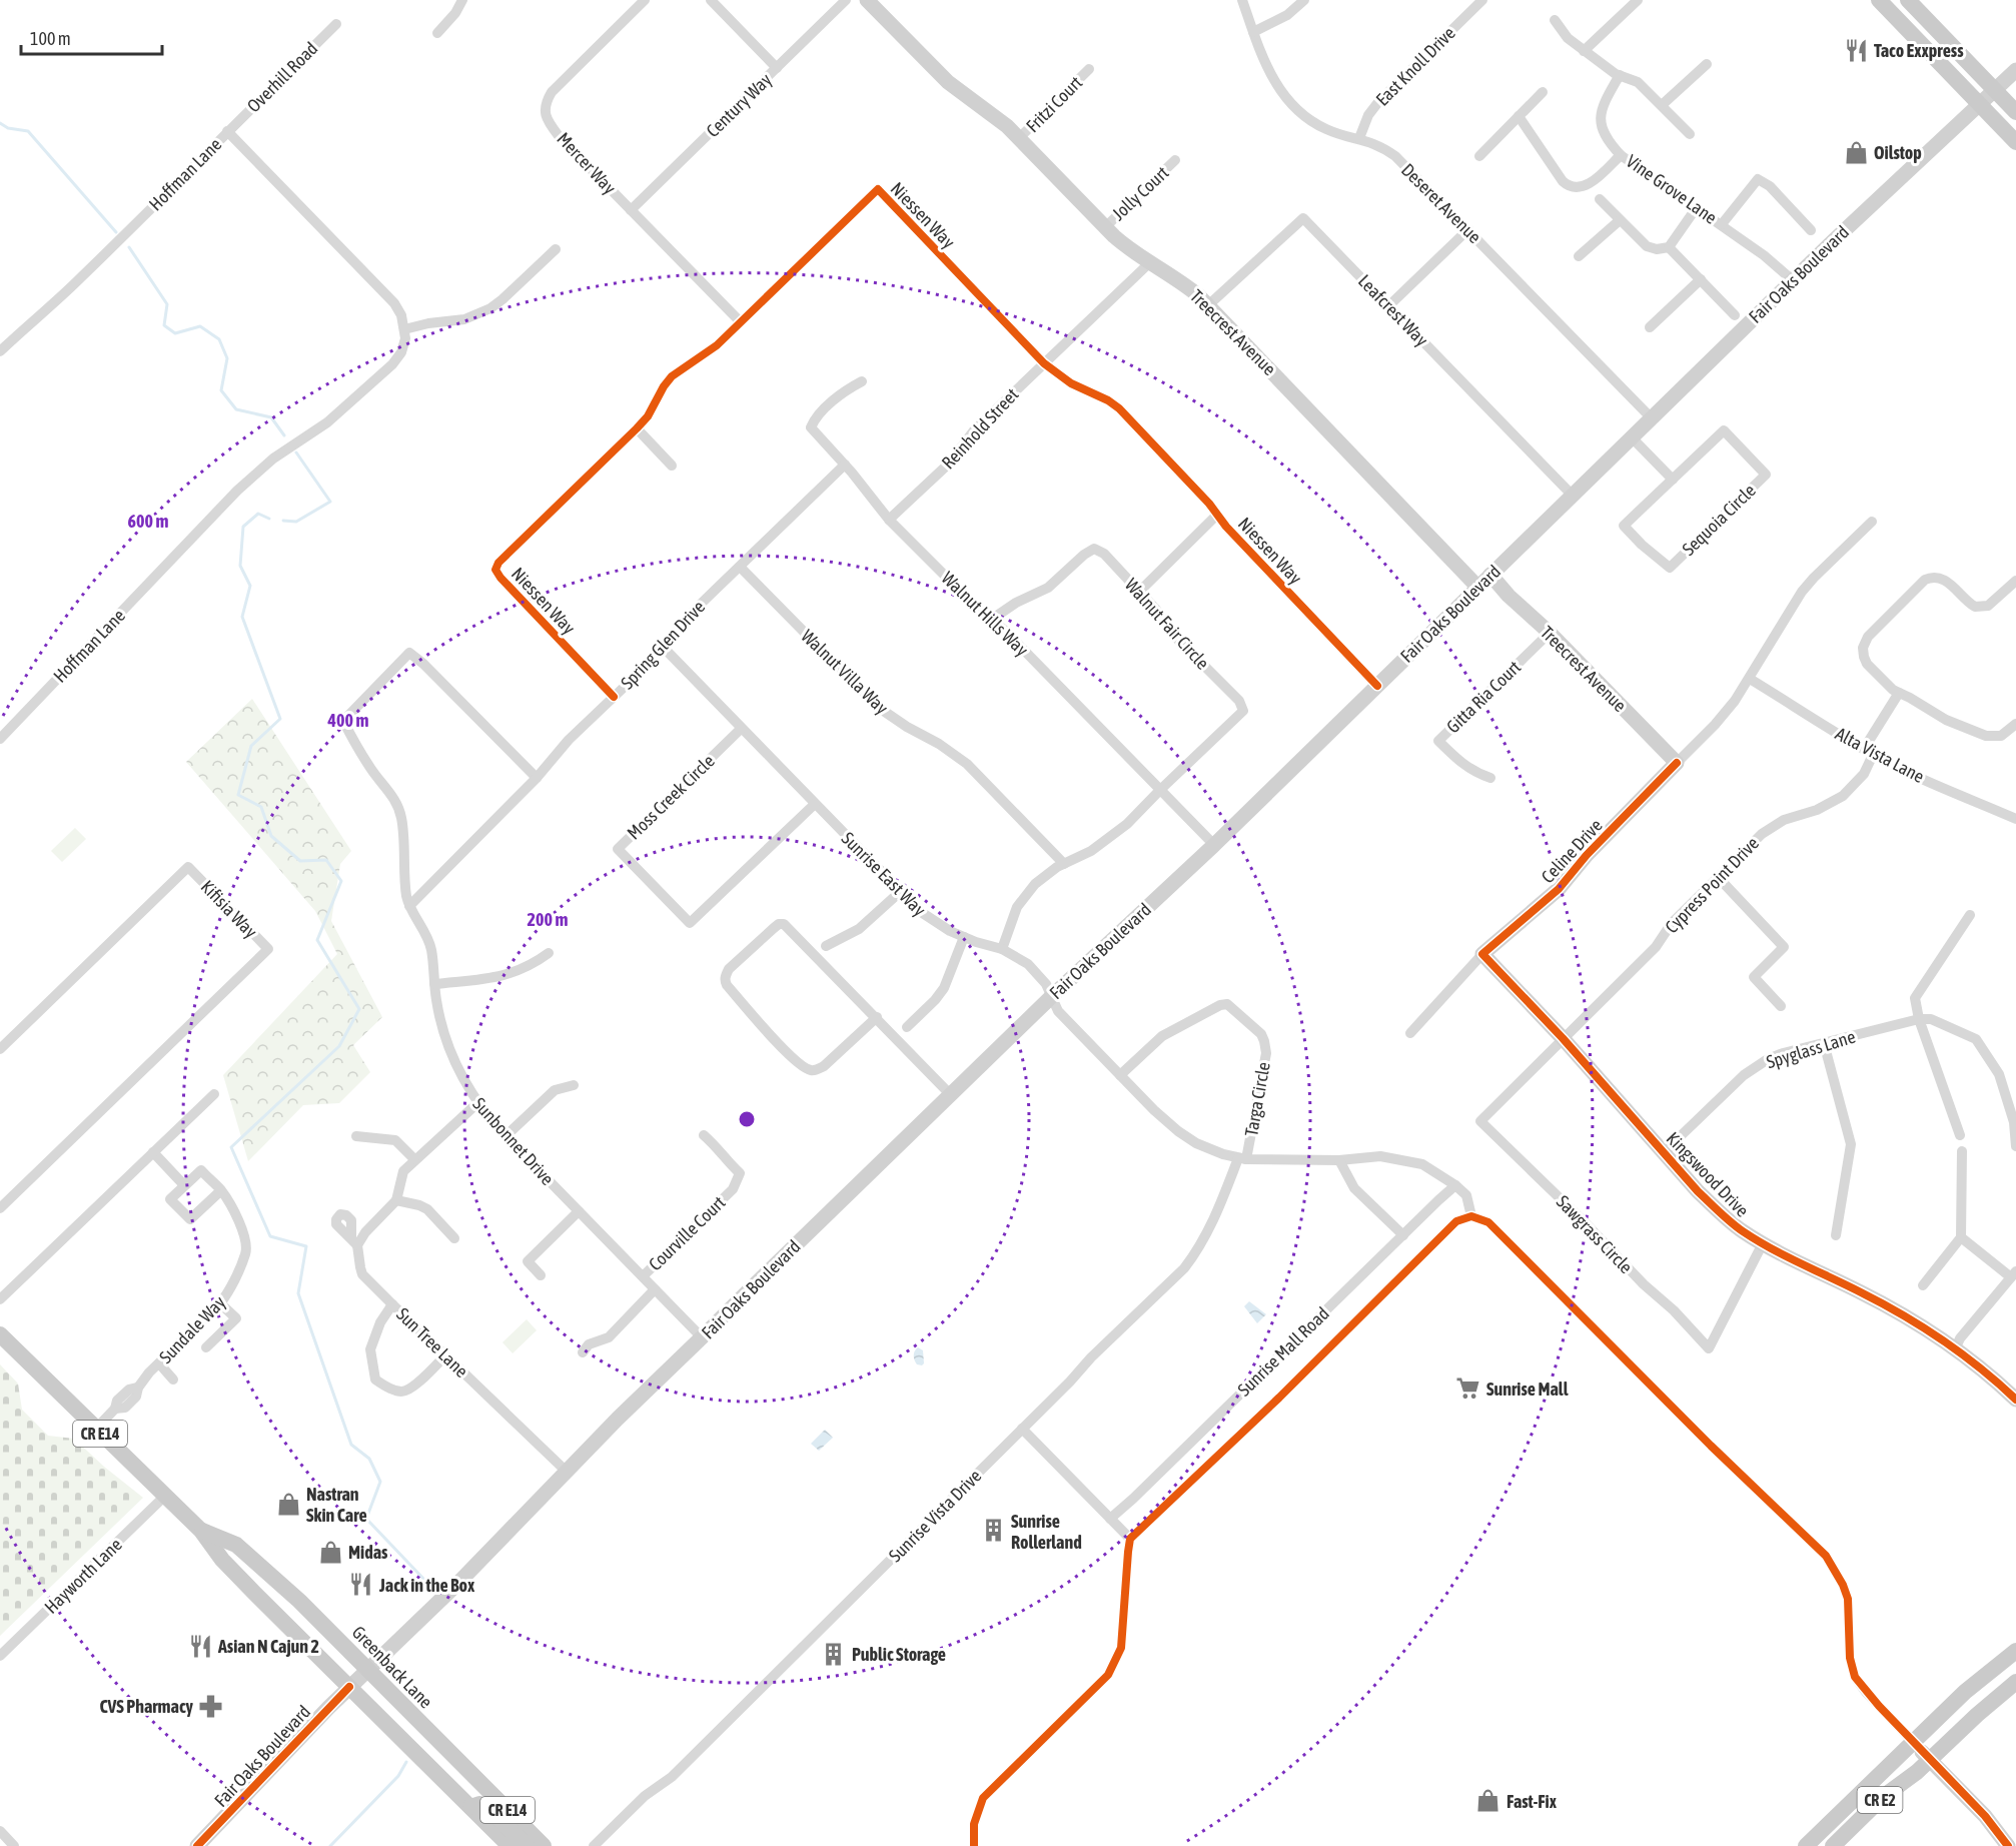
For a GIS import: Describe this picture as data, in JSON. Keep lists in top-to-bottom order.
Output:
{
  "streets": {
    "main road": [
      "Fair Oaks Boulevard",
      "Treecrest Avenue",
      "Celine Drive",
      "Kingswood Drive",
      "CR E14",
      "Greenback Lane",
      "CR E2"
    ],
    "street": [
      "East Knoll Drive",
      "Overhill Road",
      "Fritzi Court",
      "Century Way",
      "Mercer Way",
      "Hoffman Lane",
      "Vine Grove Lane",
      "Jolly Court",
      "Deseret Avenue",
      "Niessen Way",
      "Leafcrest Way",
      "Reinhold Street",
      "Sequoia Circle",
      "Walnut Hills Way",
      "Walnut Fair Circle",
      "Spring Glen Drive",
      "Walnut Villa Way",
      "Gitta Ria Court",
      "Alta Vista Lane",
      "Moss Creek Circle",
      "Sunrise East Way",
      "Cypress Point Drive",
      "Kifisia Way",
      "Spyglass Lane",
      "Targa Circle",
      "Sunbonnet Drive",
      "Courville Court",
      "Sawgrass Circle",
      "Sundale Way",
      "Sun Tree Lane",
      "Sunrise Mall Road",
      "Sunrise Vista Drive",
      "Hayworth Lane"
    ]
  },
  "crossings": [
    ["East Knoll Drive", "Deseret Avenue"],
    ["Overhill Road", "Hoffman Lane"],
    ["Fritzi Court", "Treecrest Avenue"],
    ["Century Way", "Mercer Way"],
    ["Mercer Way", "Niessen Way"],
    ["Vine Grove Lane", "Fair Oaks Boulevard"],
    ["Jolly Court", "Treecrest Avenue"],
    ["Deseret Avenue", "Fair Oaks Boulevard"],
    ["Niessen Way", "Fair Oaks Boulevard"],
    ["Niessen Way", "Reinhold Street"],
    ["Niessen Way", "Spring Glen Drive"],
    ["Fair Oaks Boulevard", "Leafcrest Way"],
    ["Fair Oaks Boulevard", "Treecrest Avenue"],
    ["Fair Oaks Boulevard", "Walnut Hills Way"],
    ["Fair Oaks Boulevard", "Sunrise East Way"],
    ["Fair Oaks Boulevard", "Sunbonnet Drive"],
    ["Fair Oaks Boulevard", "Sun Tree Lane"],
    ["Fair Oaks Boulevard", "Greenback Lane"],
    ["Leafcrest Way", "Treecrest Avenue"],
    ["Treecrest Avenue", "Reinhold Street"],
    ["Treecrest Avenue", "Gitta Ria Court"],
    ["Treecrest Avenue", "Celine Drive"],
    ["Reinhold Street", "Walnut Hills Way"],
    ["Walnut Hills Way", "Walnut Fair Circle"],
    ["Walnut Hills Way", "Spring Glen Drive"],
    ["Spring Glen Drive", "Walnut Villa Way"],
    ["Spring Glen Drive", "Sunrise East Way"],
    ["Spring Glen Drive", "Sunbonnet Drive"],
    ["Alta Vista Lane", "Celine Drive"],
    ["Alta Vista Lane", "Cypress Point Drive"],
    ["Moss Creek Circle", "Sunrise East Way"],
    ["Celine Drive", "Kingswood Drive"],
    ["Sunrise East Way", "Targa Circle"],
    ["Sunrise East Way", "Sunrise Mall Road"],
    ["Sunrise East Way", "Sunrise Vista Drive"],
    ["Cypress Point Drive", "Kingswood Drive"],
    ["Cypress Point Drive", "Sawgrass Circle"],
    ["Spyglass Lane", "Kingswood Drive"],
    ["Targa Circle", "Sunrise Vista Drive"],
    ["Sunbonnet Drive", "Courville Court"],
    ["Kingswood Drive", "Sawgrass Circle"],
    ["Sundale Way", "Greenback Lane"],
    ["Hayworth Lane", "Greenback Lane"]
  ],
  "places": {
    "restaurant": ["Taco Exxpress", "Jack in the Box", "Asian N Cajun 2"],
    "shop": [
      "Oilstop",
      "Nastran Skin Care",
      "Midas",
      "Fast-Fix"
    ],
    "supermarket": ["Sunrise Mall"],
    "building": ["Sunrise Rollerland", "Public Storage"],
    "pharmacy": ["CVS Pharmacy"]
  },
  "scale_bar": "100 m",
  "rings": ["600 m", "400 m", "200 m"]
}
